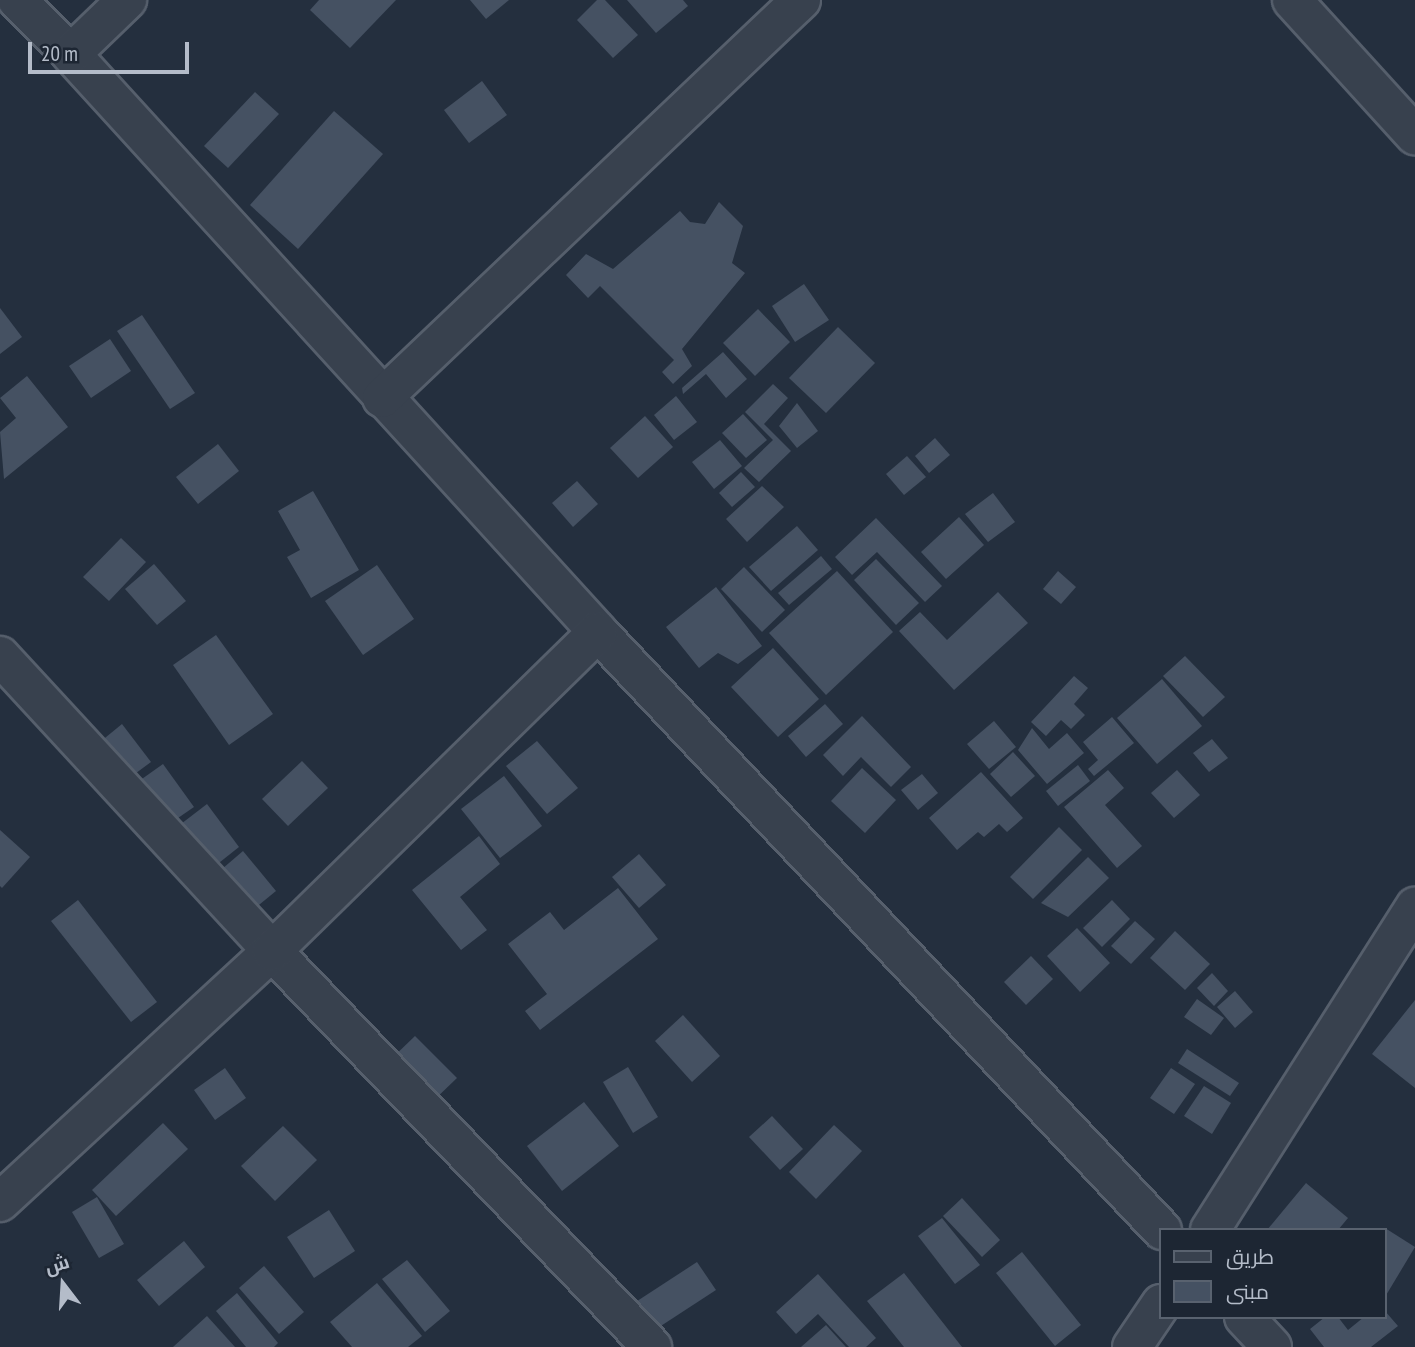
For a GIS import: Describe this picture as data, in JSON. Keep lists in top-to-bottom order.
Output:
{
  "legend": ["طريق", "مبنى"],
  "scale_bar": "20 m",
  "north": "top"
}
